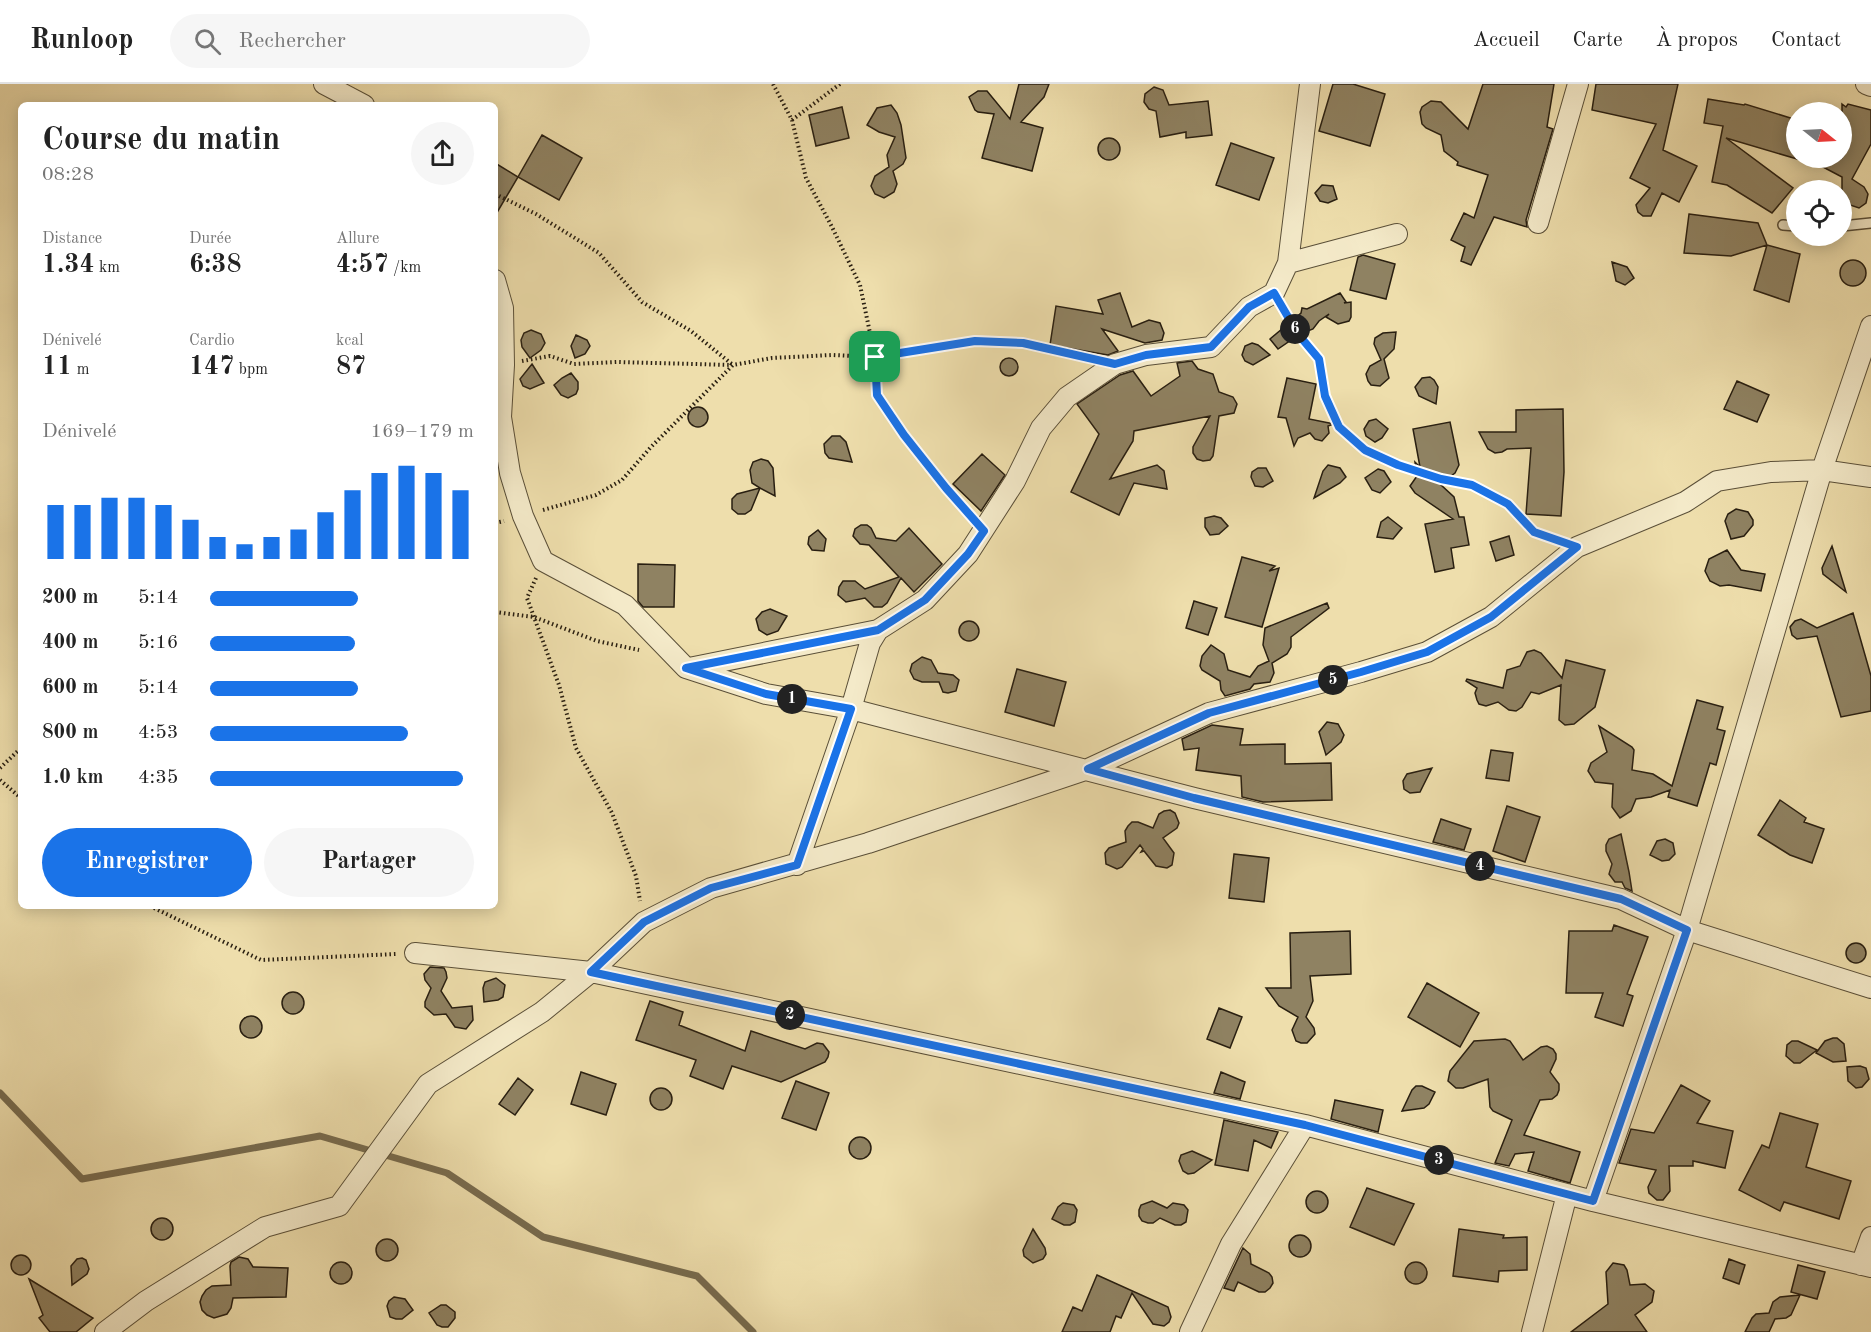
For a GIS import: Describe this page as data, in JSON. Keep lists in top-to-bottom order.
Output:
{
  "north": "right",
  "page": {
    "header": "Runloop",
    "search": "Rechercher",
    "nav": [
      "Accueil",
      "Carte",
      "À propos",
      "Contact"
    ],
    "heading": ["Course du matin", "08:28"],
    "stats": [
      ["Distance", "1.34 km"],
      ["Durée", "6:38"],
      ["Allure", "4:57 /km"],
      ["Dénivelé", "11 m"],
      ["Cardio", "147 bpm"],
      ["kcal", "87"]
    ],
    "pins": [
      "6",
      "5",
      "1",
      "4",
      "2",
      "3"
    ],
    "chart": ["Dénivelé", "169–179 m"],
    "list": [
      {
        "name": "200 m",
        "note": "5:14"
      },
      {
        "name": "400 m",
        "note": "5:16"
      },
      {
        "name": "600 m",
        "note": "5:14"
      },
      {
        "name": "800 m",
        "note": "4:53"
      },
      {
        "name": "1.0 km",
        "note": "4:35"
      }
    ],
    "buttons": ["Enregistrer", "Partager"]
  }
}
